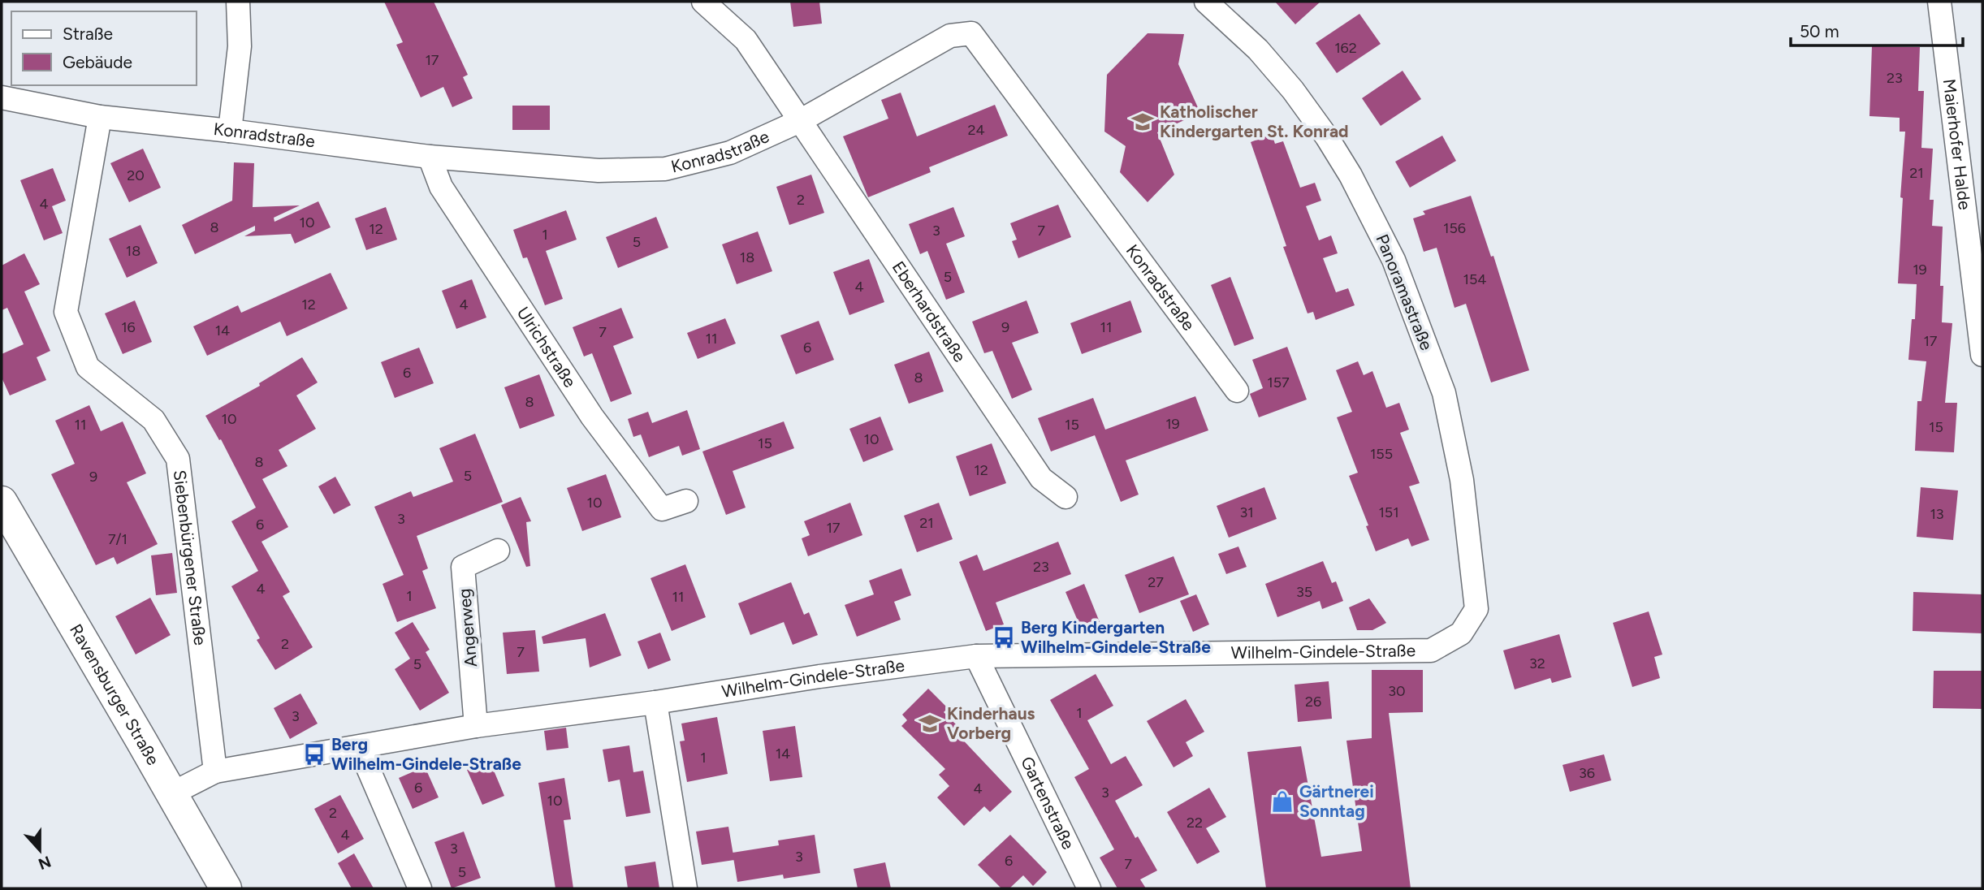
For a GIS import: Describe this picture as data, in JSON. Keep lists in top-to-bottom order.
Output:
{
  "streets": {
    "main road": ["Ravensburger Straße"],
    "street": [
      "Konradstraße",
      "Maierhofer Halde",
      "Panoramastraße",
      "Eberhardstraße",
      "Ulrichstraße",
      "Siebenbürgener Straße",
      "Angerweg",
      "Wilhelm-Gindele-Straße",
      "Gartenstraße"
    ]
  },
  "crossings": [
    ["Konradstraße", "Eberhardstraße"],
    ["Konradstraße", "Ulrichstraße"],
    ["Konradstraße", "Siebenbürgener Straße"],
    ["Panoramastraße", "Wilhelm-Gindele-Straße"],
    ["Siebenbürgener Straße", "Wilhelm-Gindele-Straße"],
    ["Angerweg", "Wilhelm-Gindele-Straße"],
    ["Wilhelm-Gindele-Straße", "Ravensburger Straße"],
    ["Wilhelm-Gindele-Straße", "Gartenstraße"]
  ],
  "places": {
    "school or university": ["Katholischer Kindergarten St. Konrad", "Kinderhaus Vorberg"],
    "bus stop": ["Berg Kindergarten Wilhelm-Gindele-Straße", "Berg Wilhelm-Gindele-Straße"],
    "shop": ["Gärtnerei Sonntag"]
  },
  "house_numbers": [
    "162",
    "17",
    "23",
    "24",
    "21",
    "20",
    "2",
    "4",
    "10",
    "8",
    "156",
    "12",
    "3",
    "7",
    "1",
    "5",
    "18",
    "18",
    "19",
    "5",
    "154",
    "4",
    "12",
    "4",
    "16",
    "9",
    "11",
    "14",
    "7",
    "11",
    "17",
    "6",
    "6",
    "8",
    "157",
    "8",
    "10",
    "19",
    "11",
    "15",
    "15",
    "10",
    "15",
    "155",
    "8",
    "12",
    "5",
    "9",
    "10",
    "31",
    "151",
    "13",
    "3",
    "21",
    "6",
    "17",
    "7/1",
    "23",
    "27",
    "4",
    "35",
    "1",
    "11",
    "2",
    "7",
    "32",
    "5",
    "30",
    "26",
    "1",
    "3",
    "14",
    "1",
    "36",
    "6",
    "4",
    "3",
    "10",
    "2",
    "22",
    "4",
    "3",
    "3",
    "6",
    "7",
    "5"
  ],
  "legend": ["Straße", "Gebäude"],
  "scale_bar": "50 m",
  "north": "bottom"
}
